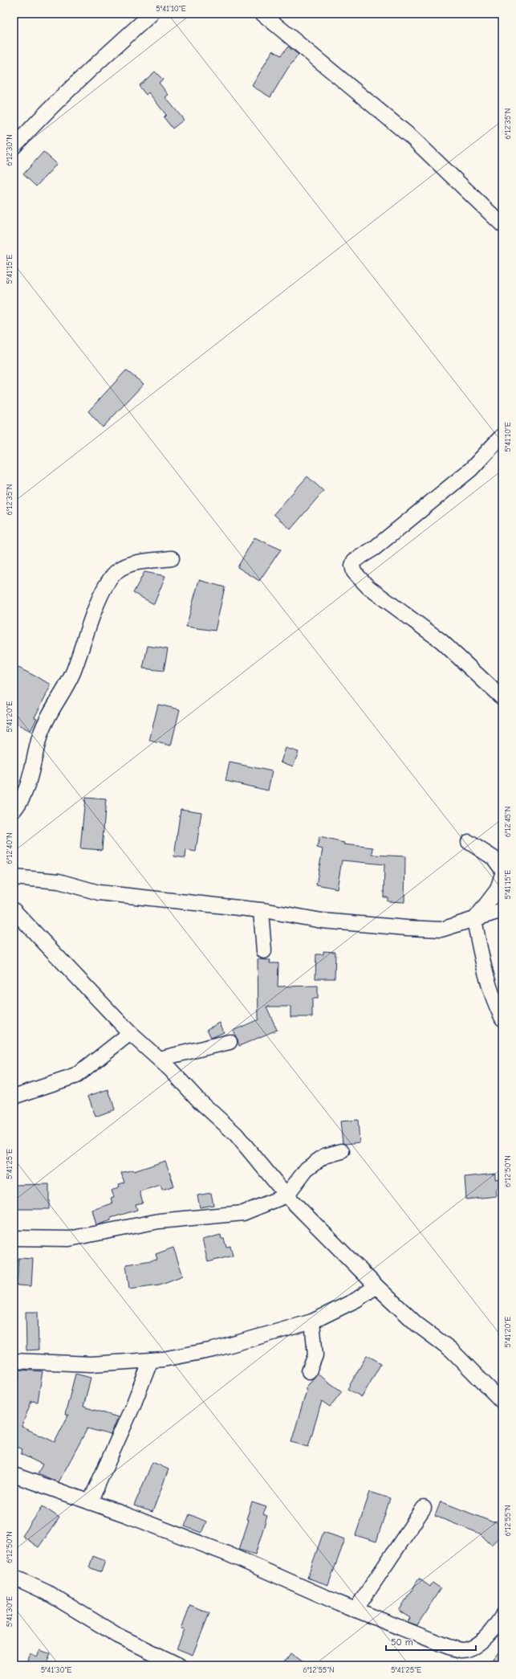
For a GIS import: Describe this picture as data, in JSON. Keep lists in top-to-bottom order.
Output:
{
  "scale_bar": "50 m",
  "coordinates": [
    "5°41'10\"E",
    "6°12'35\"N",
    "6°12'30\"N",
    "5°41'15\"E",
    "5°41'20\"E",
    "6°12'45\"N",
    "6°12'40\"N",
    "5°41'25\"E",
    "6°12'50\"N",
    "6°12'55\"N",
    "5°41'30\"E"
  ]
}
